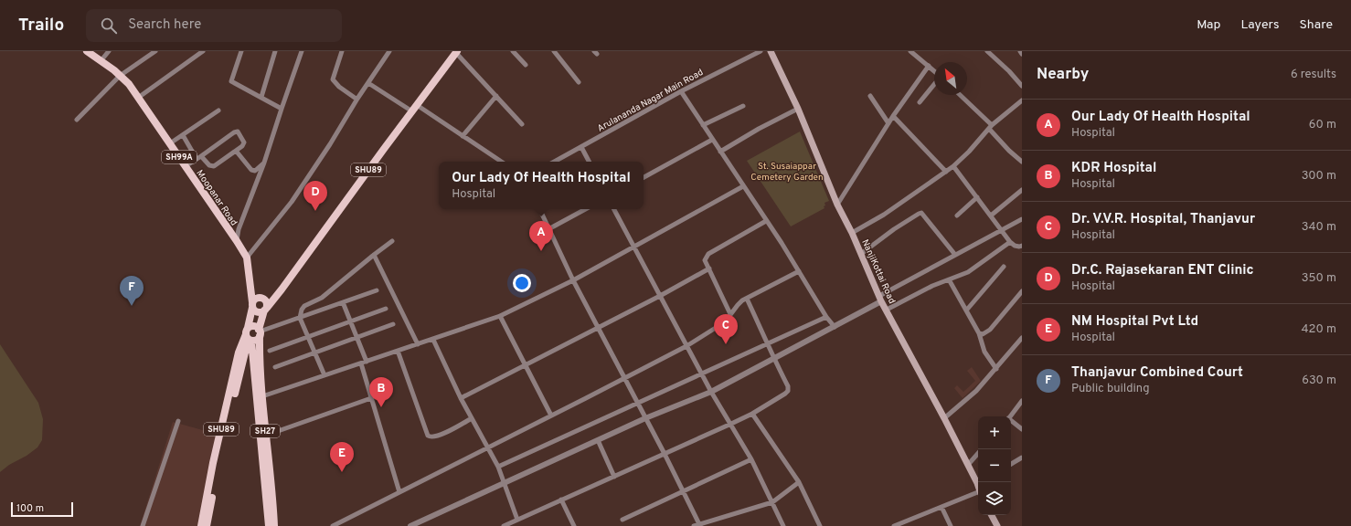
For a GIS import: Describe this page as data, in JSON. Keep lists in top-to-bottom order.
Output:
{
  "streets": {
    "main road": [
      "SH99A",
      "SHU89",
      "Moopanar Road",
      "NanjiKottai Road",
      "SH27"
    ],
    "street": ["Arulananda Nagar Main Road"]
  },
  "crossings": [
    ["SHU89", "Moopanar Road"],
    ["SHU89", "SH27"]
  ],
  "parks": ["St. Susaiappar Cemetery Garden"],
  "scale_bar": "100 m",
  "north": "top left",
  "page": {
    "header": "Trailo",
    "search": "Search here",
    "nav": ["Map", "Layers", "Share"],
    "heading": ["Nearby", "6 results"],
    "list": [
      {
        "mark": "A",
        "name": "Our Lady Of Health Hospital",
        "note": "Hospital",
        "value": "60 m"
      },
      {
        "mark": "B",
        "name": "KDR Hospital",
        "note": "Hospital",
        "value": "300 m"
      },
      {
        "mark": "C",
        "name": "Dr. V.V.R. Hospital, Thanjavur",
        "note": "Hospital",
        "value": "340 m"
      },
      {
        "mark": "D",
        "name": "Dr.C. Rajasekaran ENT Clinic",
        "note": "Hospital",
        "value": "350 m"
      },
      {
        "mark": "E",
        "name": "NM Hospital Pvt Ltd",
        "note": "Hospital",
        "value": "420 m"
      },
      {
        "mark": "F",
        "name": "Thanjavur Combined Court",
        "note": "Public building",
        "value": "630 m"
      }
    ],
    "popup": ["Our Lady Of Health Hospital", "Hospital"],
    "pins": [
      "D",
      "A",
      "F",
      "C",
      "B",
      "E"
    ],
    "map_buttons": ["+", "−"],
    "scale": "100 m"
  }
}
